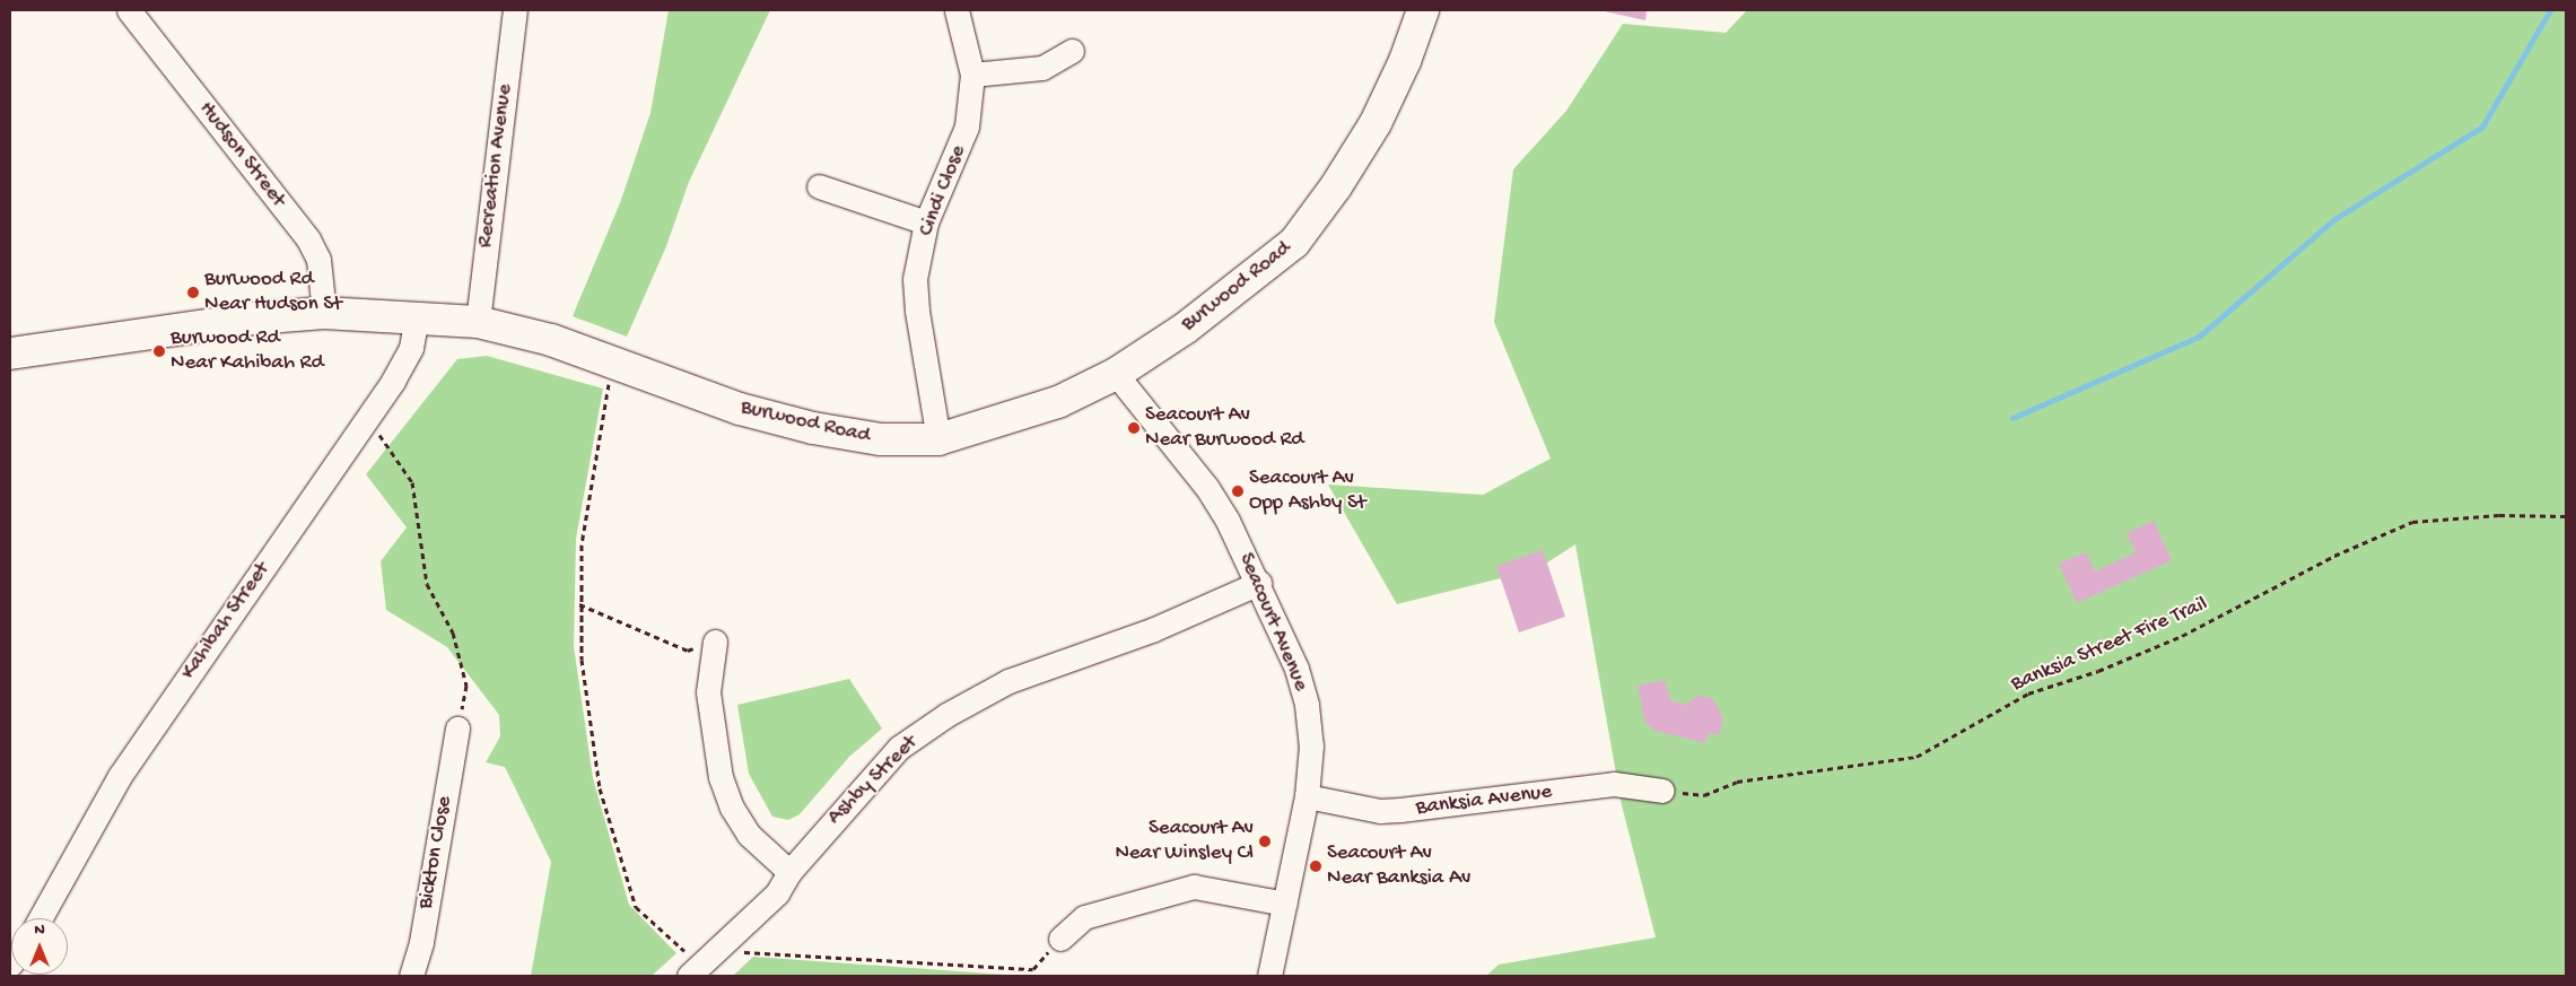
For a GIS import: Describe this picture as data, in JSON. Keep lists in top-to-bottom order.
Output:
{
  "streets": {
    "main road": ["Burwood Road"],
    "street": [
      "Hudson Street",
      "Recreation Avenue",
      "Cindi Close",
      "Kahibah Street",
      "Seacourt Avenue",
      "Ashby Street",
      "Banksia Avenue",
      "Bickton Close"
    ],
    "path": ["Banksia Street Fire Trail"]
  },
  "crossings": [
    ["Hudson Street", "Burwood Road"],
    ["Recreation Avenue", "Burwood Road"],
    ["Cindi Close", "Burwood Road"],
    ["Burwood Road", "Kahibah Street"],
    ["Burwood Road", "Seacourt Avenue"],
    ["Seacourt Avenue", "Ashby Street"],
    ["Seacourt Avenue", "Banksia Avenue"],
    ["Banksia Street Fire Trail", "Banksia Avenue"]
  ],
  "places": [
    "Burwood Rd Near Hudson St",
    "Burwood Rd Near Kahibah Rd",
    "Seacourt Av Near Burwood Rd",
    "Seacourt Av Opp Ashby St",
    "Seacourt Av Near Winsley Cl",
    "Seacourt Av Near Banksia Av"
  ],
  "north": "top"
}
